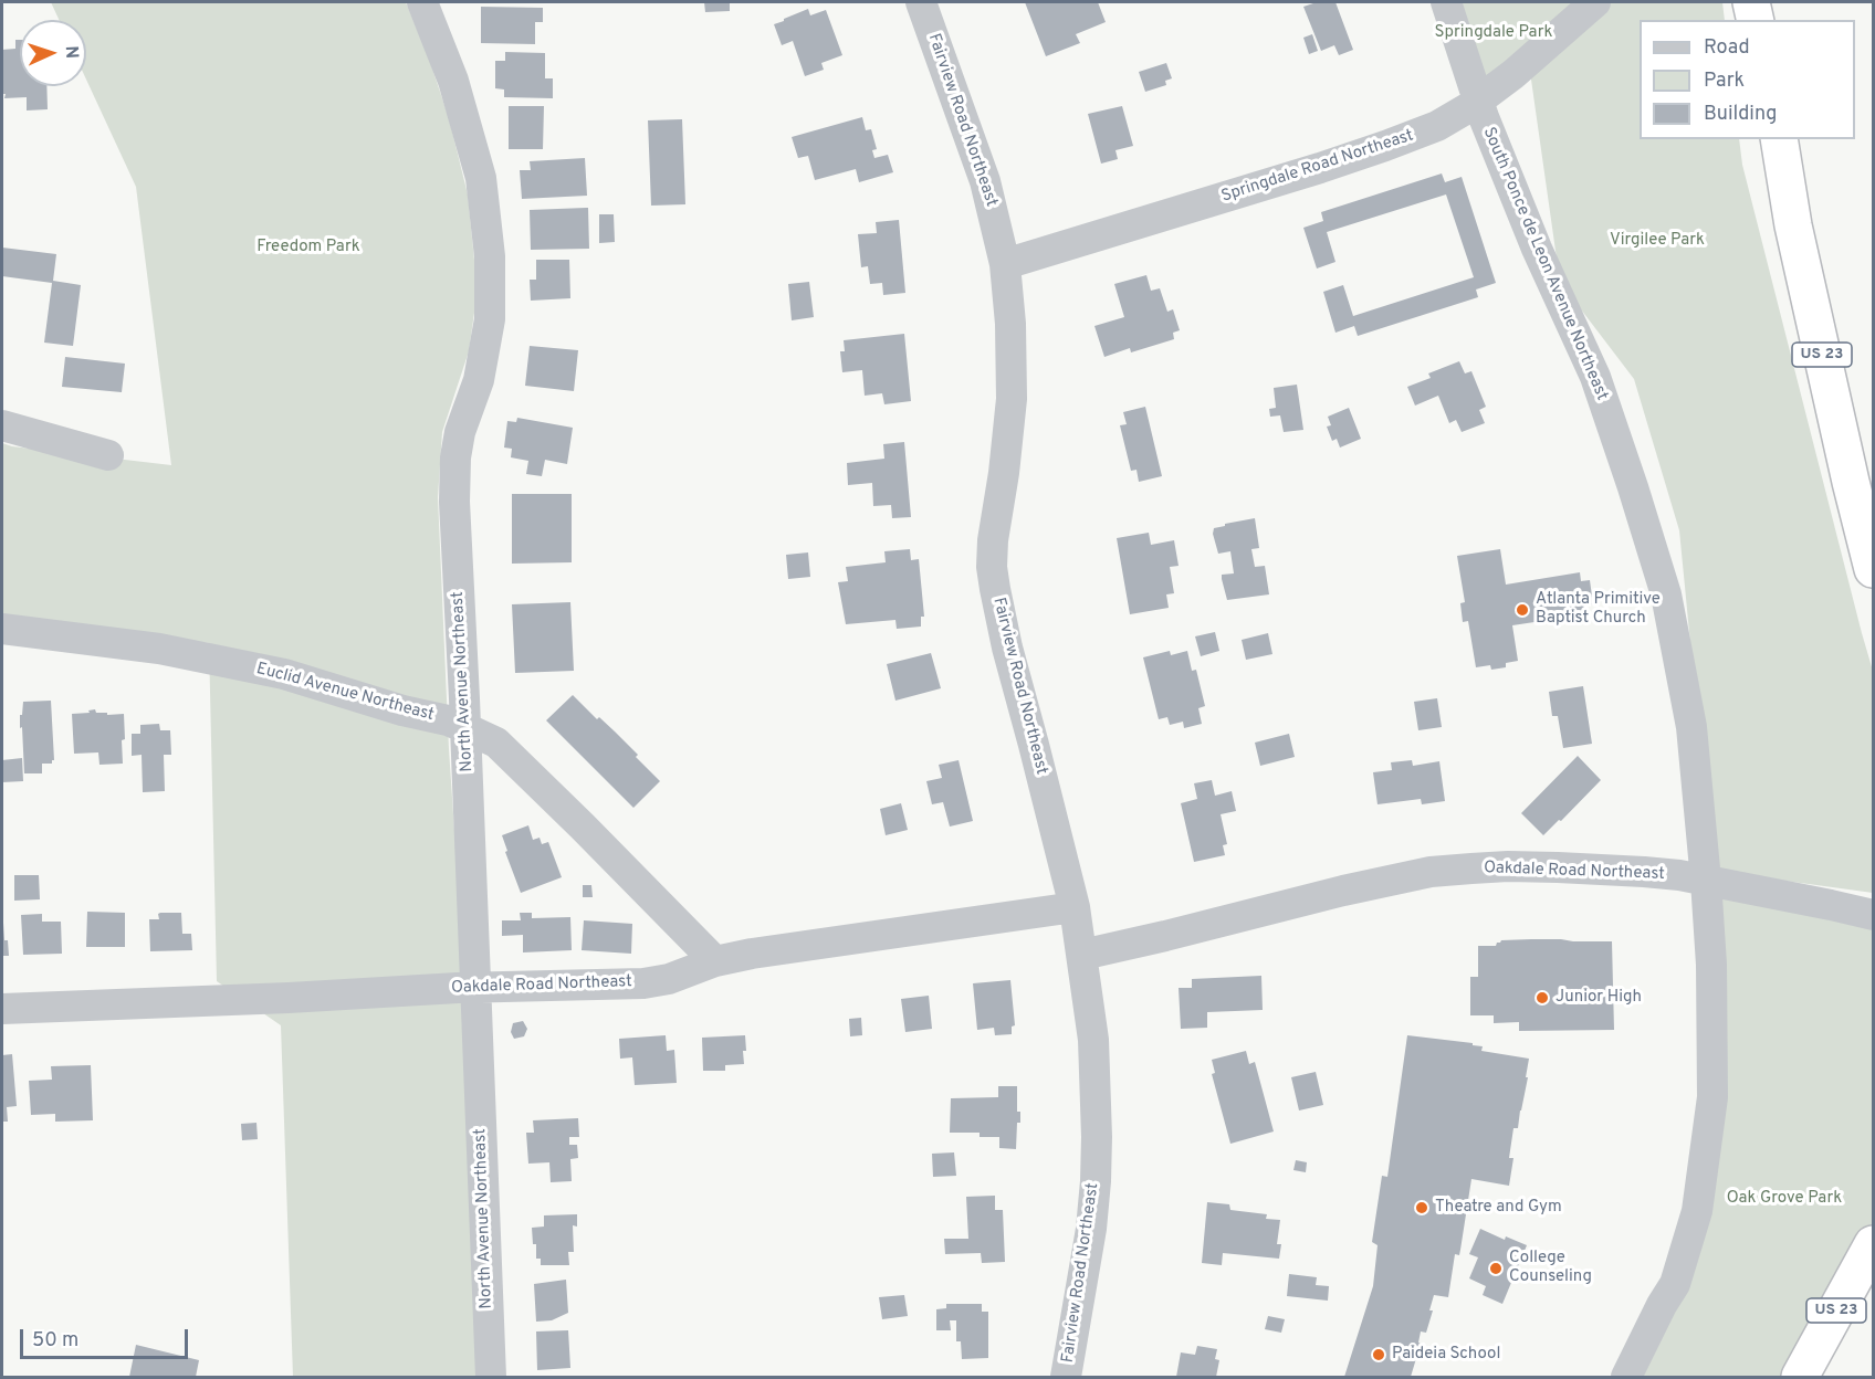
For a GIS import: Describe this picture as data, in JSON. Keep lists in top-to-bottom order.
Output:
{
  "streets": {
    "highway": ["US 23"],
    "street": [
      "Fairview Road Northeast",
      "Springdale Road Northeast",
      "South Ponce de Leon Avenue Northeast",
      "North Avenue Northeast",
      "Euclid Avenue Northeast",
      "Oakdale Road Northeast"
    ]
  },
  "crossings": [
    ["Fairview Road Northeast", "Springdale Road Northeast"],
    ["Fairview Road Northeast", "Oakdale Road Northeast"],
    ["Springdale Road Northeast", "South Ponce de Leon Avenue Northeast"],
    ["South Ponce de Leon Avenue Northeast", "Oakdale Road Northeast"],
    ["North Avenue Northeast", "Euclid Avenue Northeast"],
    ["North Avenue Northeast", "Oakdale Road Northeast"],
    ["Euclid Avenue Northeast", "Oakdale Road Northeast"]
  ],
  "parks": [
    "Springdale Park",
    "Virgilee Park",
    "Freedom Park",
    "Oak Grove Park"
  ],
  "places": [
    "Atlanta Primitive Baptist Church",
    "Junior High",
    "Theatre and Gym",
    "College Counseling",
    "Paideia School"
  ],
  "legend": ["Road", "Park", "Building"],
  "scale_bar": "50 m",
  "north": "right"
}
